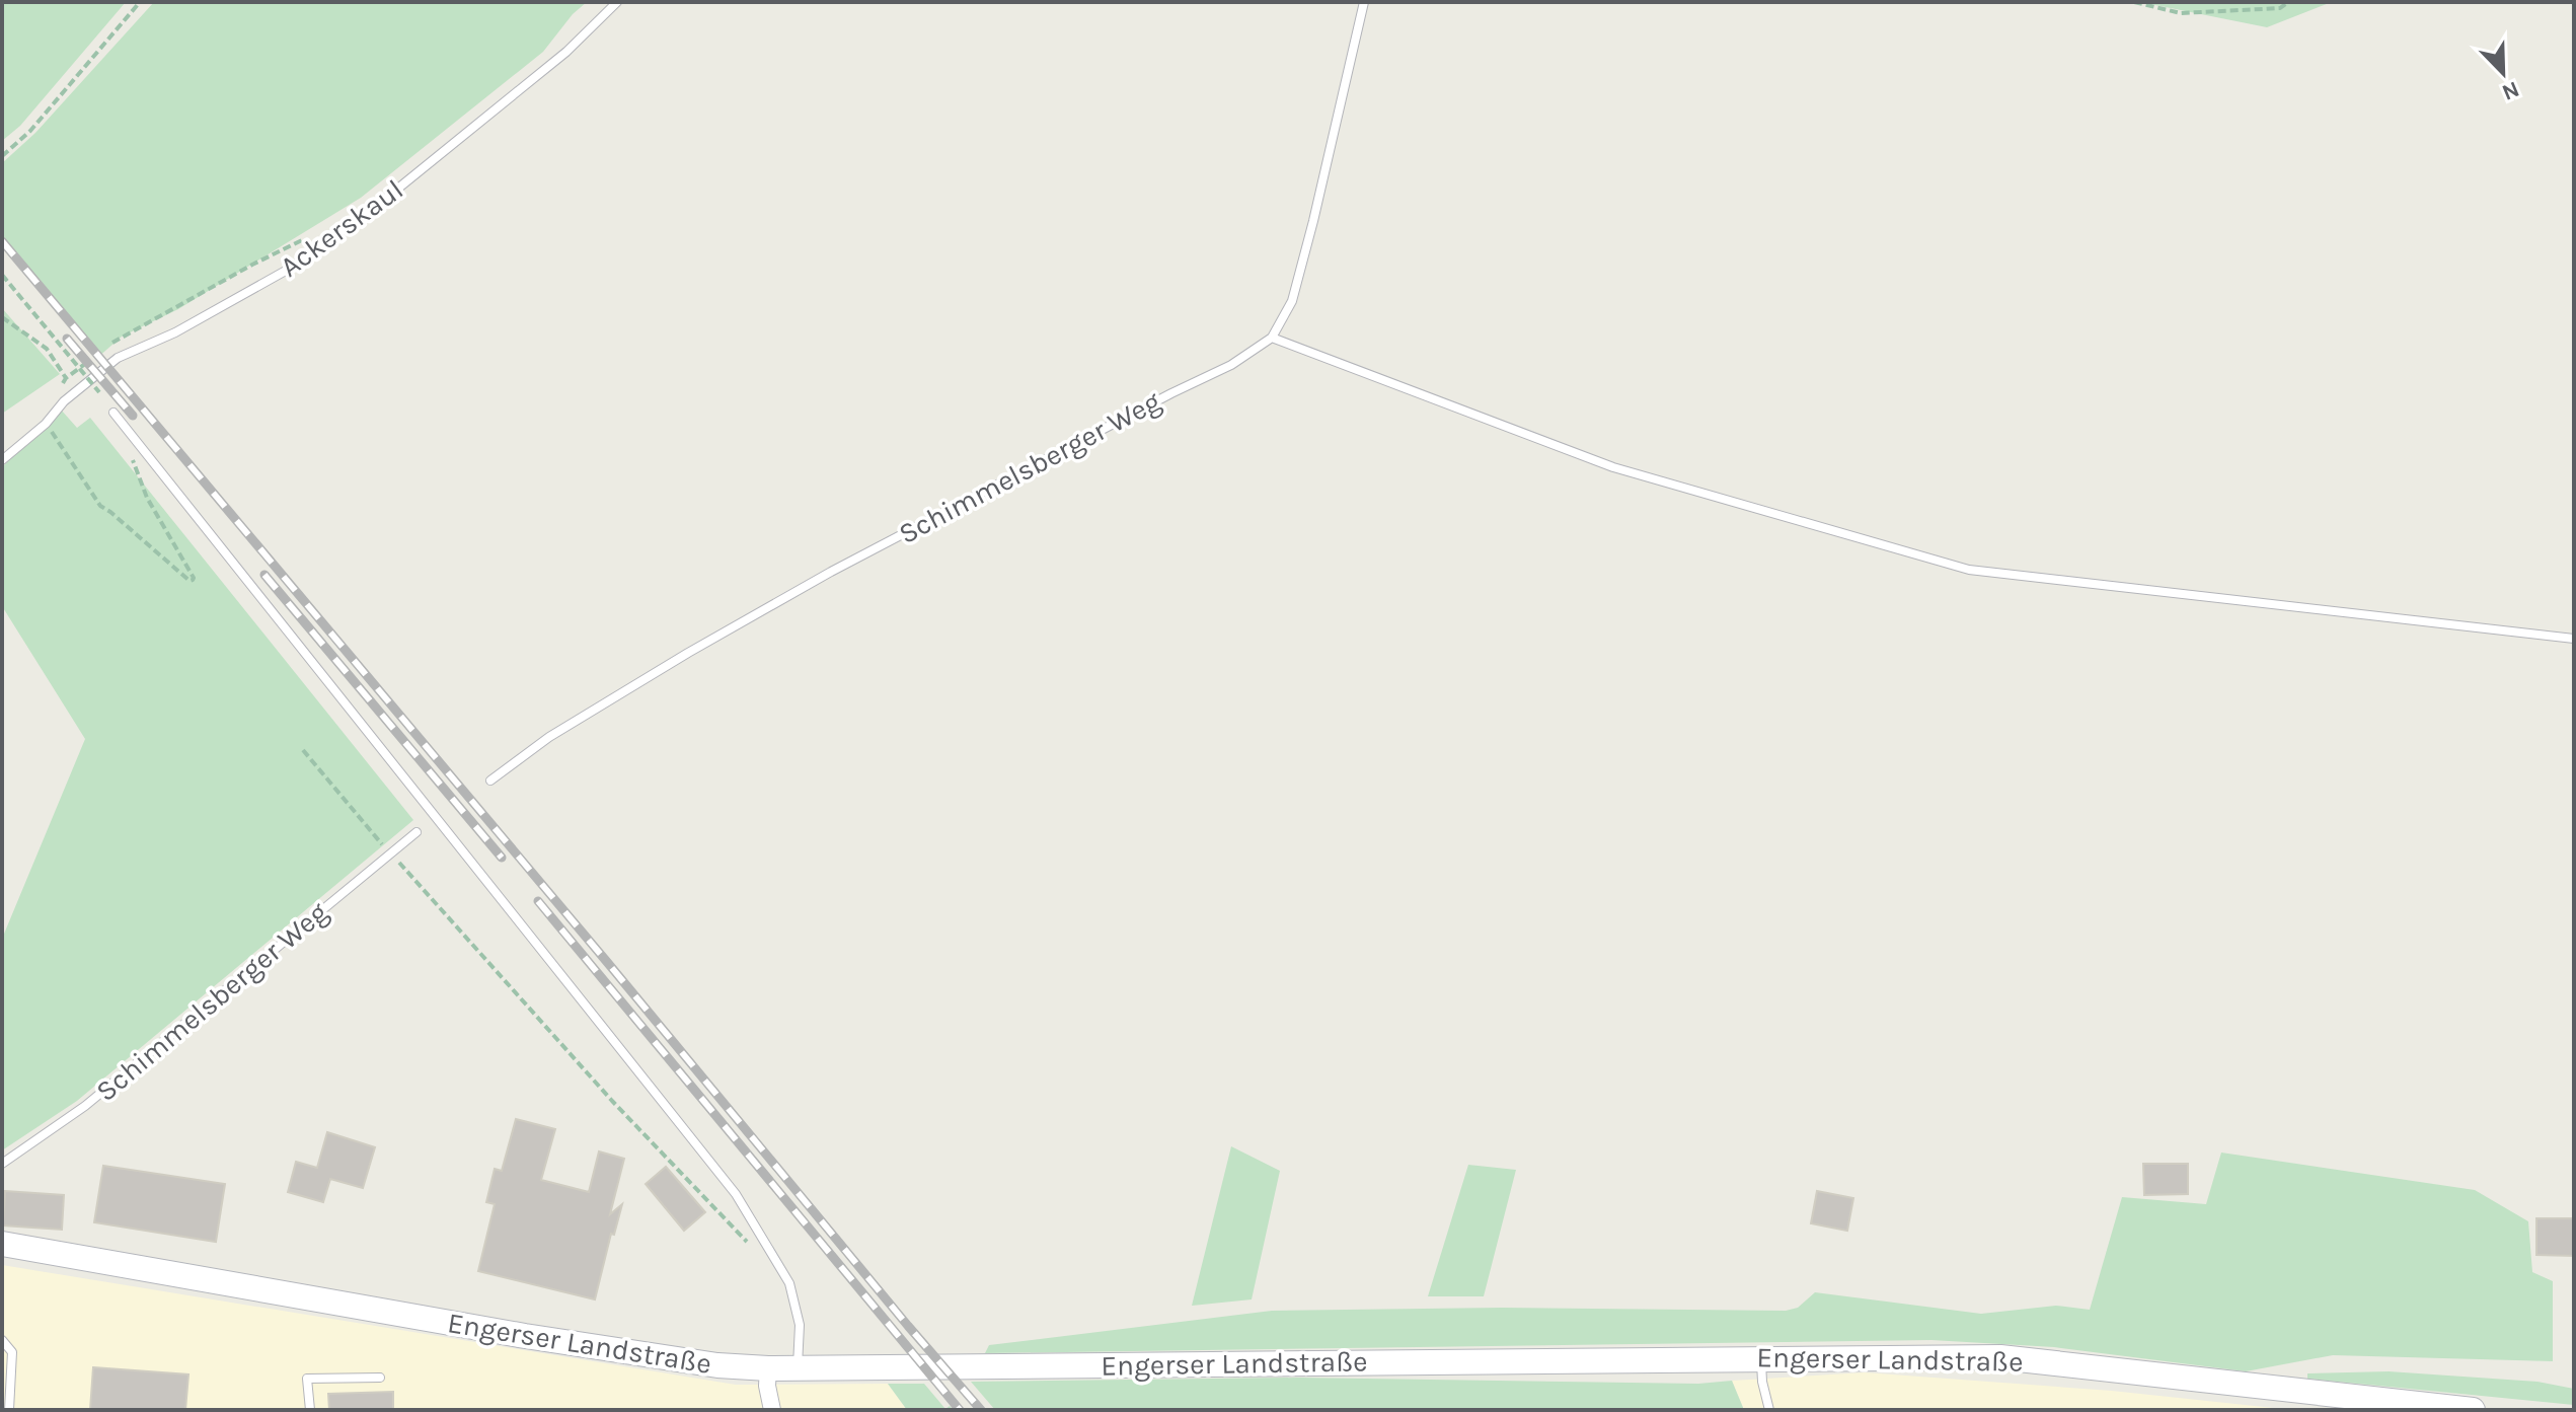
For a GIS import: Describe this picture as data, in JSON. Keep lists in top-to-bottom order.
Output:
{
  "streets": {
    "main road": ["Engerser Landstraße"],
    "lane": ["Ackerskaul", "Schimmelsberger Weg"]
  },
  "north": "bottom right"
}
